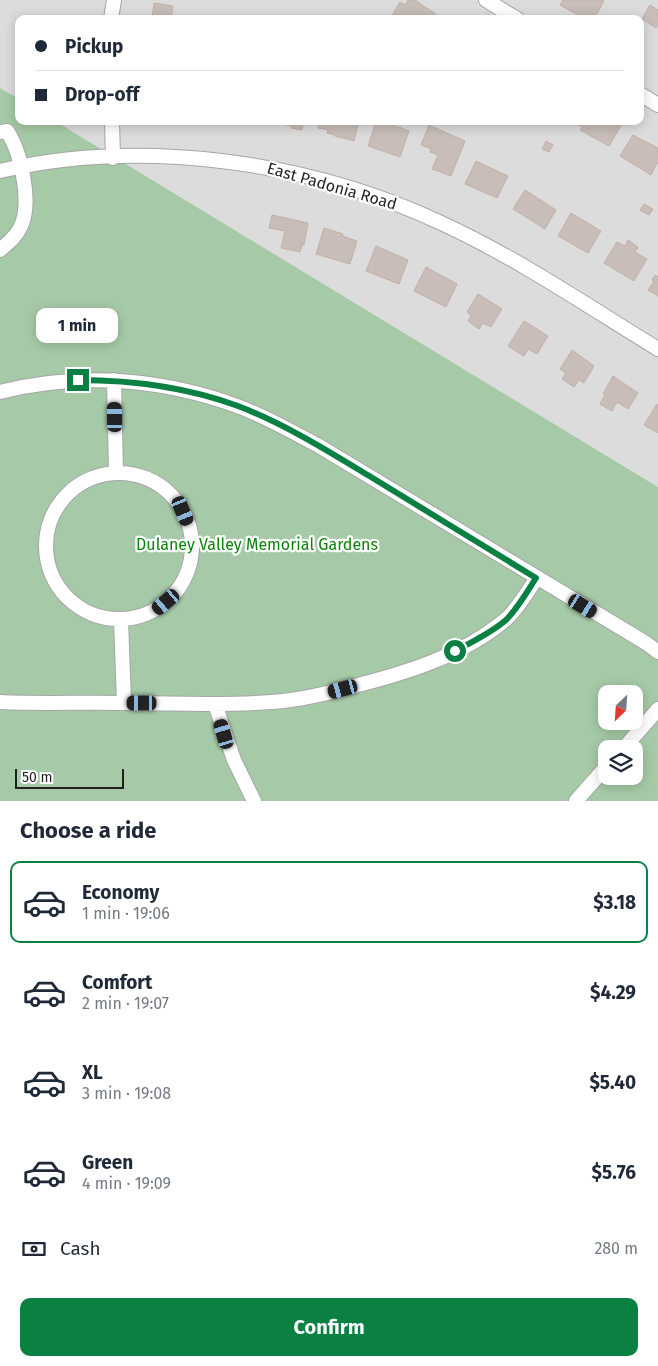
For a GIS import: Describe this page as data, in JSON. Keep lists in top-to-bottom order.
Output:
{
  "streets": {
    "street": ["East Padonia Road"]
  },
  "parks": ["Dulaney Valley Memorial Gardens"],
  "scale_bar": "50 m",
  "north": "bottom left",
  "page": {
    "banner": ["Pickup", "Drop-off"],
    "bubble": "1 min",
    "scale": "50 m",
    "heading": "Choose a ride",
    "list": [
      {
        "name": "Economy",
        "note": "1 min · 19:06",
        "value": "$3.18"
      },
      {
        "name": "Comfort",
        "note": "2 min · 19:07",
        "value": "$4.29"
      },
      {
        "name": "XL",
        "note": "3 min · 19:08",
        "value": "$5.40"
      },
      {
        "name": "Green",
        "note": "4 min · 19:09",
        "value": "$5.76"
      }
    ],
    "pay": ["Cash", "280 m"],
    "buttons": "Confirm"
  }
}
